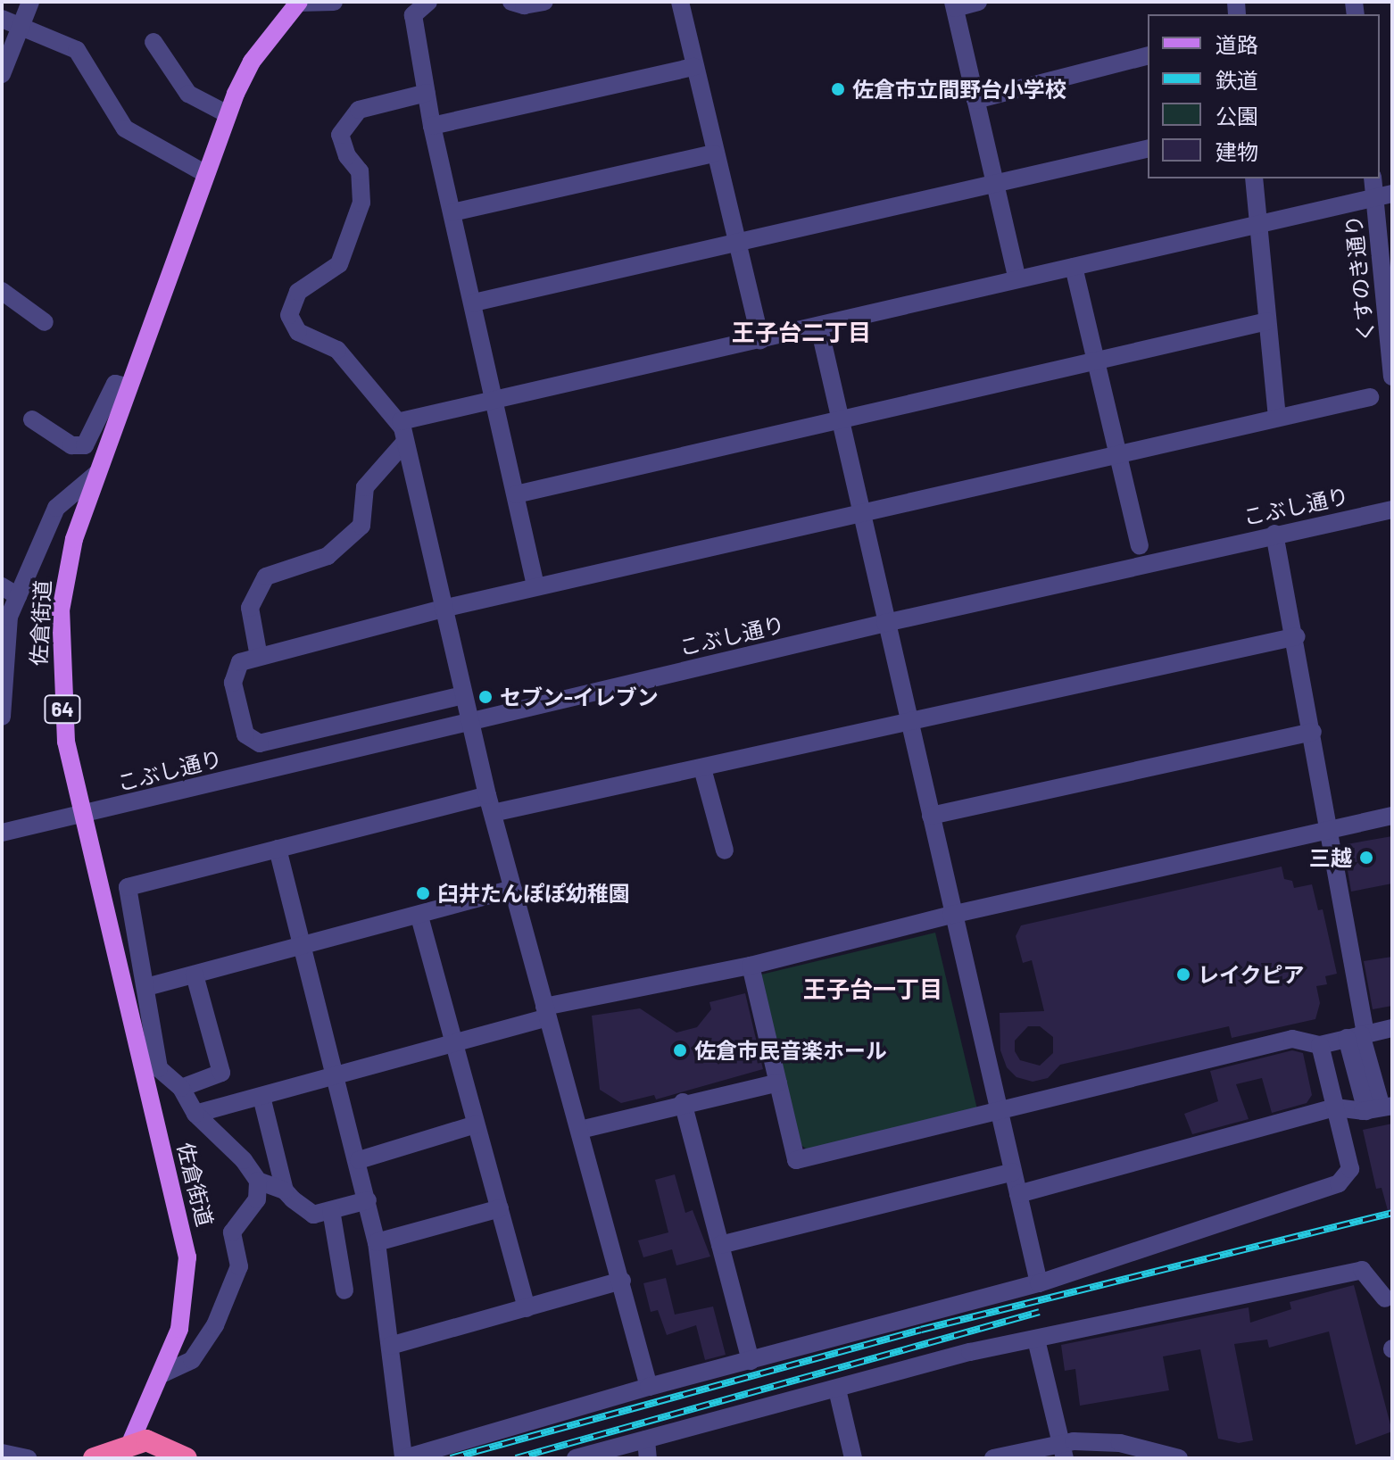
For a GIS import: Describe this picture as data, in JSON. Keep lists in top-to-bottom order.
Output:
{
  "streets": {
    "main road": ["佐倉街道", "64"],
    "street": ["くすのき通り", "こぶし通り"]
  },
  "crossings": [
    ["こぶし通り", "佐倉街道"]
  ],
  "districts": ["王子台二丁目", "王子台一丁目"],
  "places": [
    "佐倉市立間野台小学校",
    "セブン-イレブン",
    "三越",
    "臼井たんぽぽ幼稚園",
    "レイクピア",
    "佐倉市民音楽ホール"
  ],
  "legend": [
    "道路",
    "鉄道",
    "公園",
    "建物"
  ]
}
